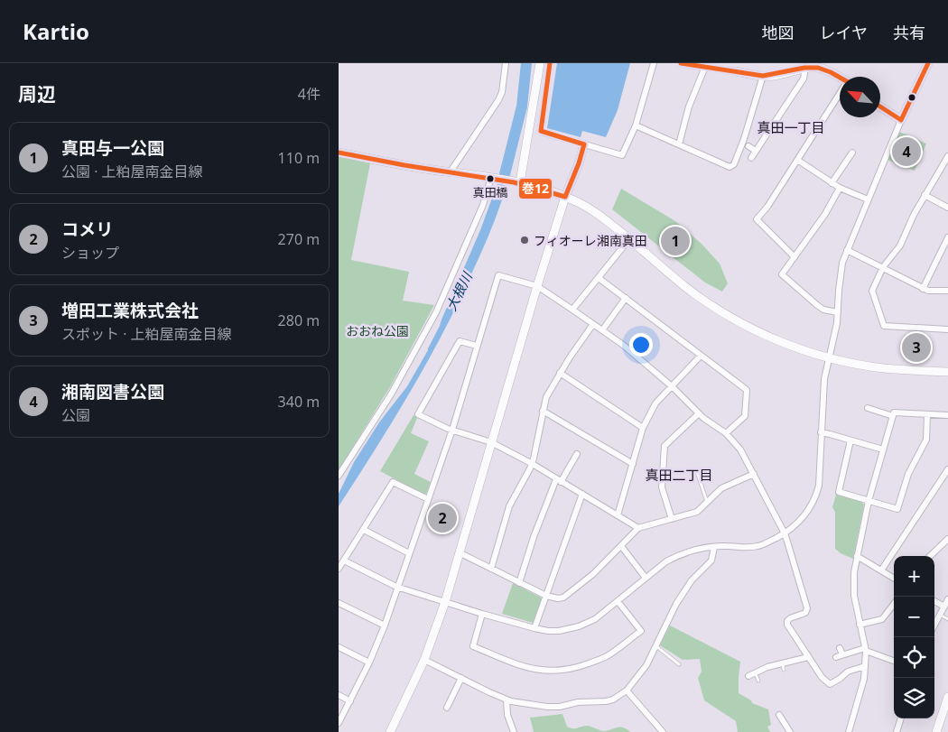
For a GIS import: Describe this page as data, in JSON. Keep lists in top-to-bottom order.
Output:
{
  "districts": ["真田一丁目", "真田二丁目"],
  "water": ["大根川"],
  "parks": ["おおね公園"],
  "places": ["真田橋", "フィオーレ湘南真田"],
  "lines": ["transit line 巻12"],
  "north": "top left",
  "page": {
    "header": "Kartio",
    "nav": ["地図", "レイヤ", "共有"],
    "heading": ["周辺", "4件"],
    "list": [
      {
        "mark": "1",
        "name": "真田与一公園",
        "note": "公園 · 上粕屋南金目線",
        "value": "110 m"
      },
      {
        "mark": "2",
        "name": "コメリ",
        "note": "ショップ",
        "value": "270 m"
      },
      {
        "mark": "3",
        "name": "増田工業株式会社",
        "note": "スポット · 上粕屋南金目線",
        "value": "280 m"
      },
      {
        "mark": "4",
        "name": "湘南図書公園",
        "note": "公園",
        "value": "340 m"
      }
    ],
    "pins": [
      "4",
      "1",
      "3",
      "2"
    ],
    "map_buttons": ["+", "−"]
  }
}
